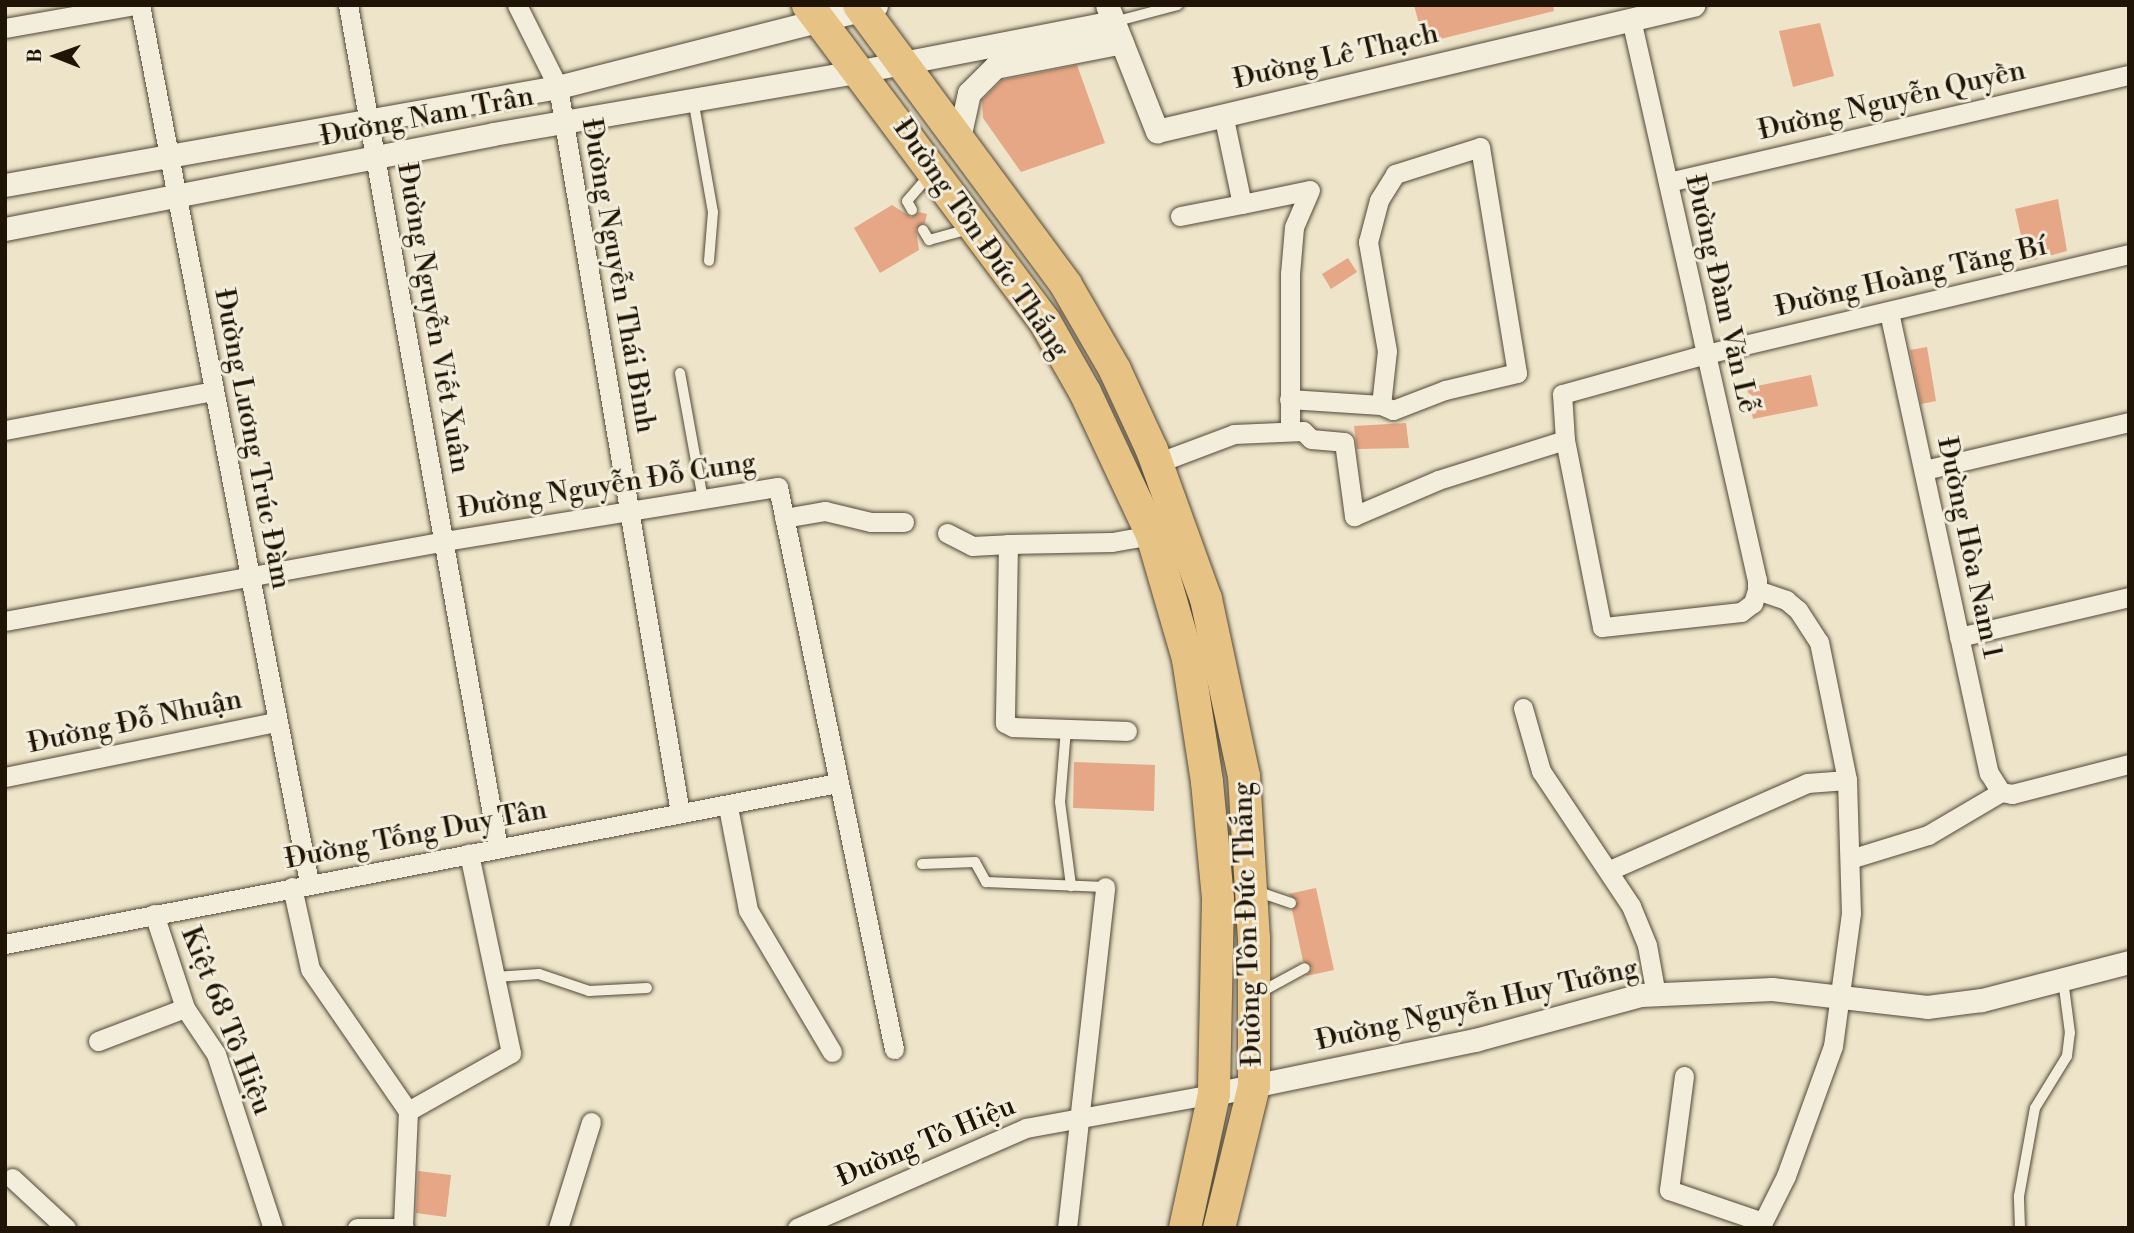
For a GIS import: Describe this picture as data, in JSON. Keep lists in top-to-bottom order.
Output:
{
  "streets": {
    "highway": ["Đường Tôn Đức Thắng"],
    "street": [
      "Đường Lê Thạch",
      "Đường Nguyễn Quyền",
      "Đường Nam Trân",
      "Đường Nguyễn Thái Bình",
      "Đường Hoàng Tăng Bí",
      "Đường Đàm Văn Lễ",
      "Đường Nguyễn Viết Xuân",
      "Đường Lương Trúc Đàm",
      "Đường Nguyễn Đỗ Cung",
      "Đường Hòa Nam 1",
      "Đường Đỗ Nhuận",
      "Đường Tống Duy Tân",
      "Đường Nguyễn Huy Tưởng",
      "Kiệt 68 Tô Hiệu",
      "Đường Tô Hiệu"
    ]
  },
  "crossings": [
    ["Đường Lê Thạch", "Đường Đàm Văn Lễ"],
    ["Đường Nguyễn Quyền", "Đường Đàm Văn Lễ"],
    ["Đường Nam Trân", "Đường Tôn Đức Thắng"],
    ["Đường Nam Trân", "Đường Nguyễn Thái Bình"],
    ["Đường Nam Trân", "Đường Nguyễn Viết Xuân"],
    ["Đường Nam Trân", "Đường Lương Trúc Đàm"],
    ["Đường Tôn Đức Thắng", "Đường Nguyễn Huy Tưởng"],
    ["Đường Tôn Đức Thắng", "Đường Tô Hiệu"],
    ["Đường Nguyễn Thái Bình", "Đường Nguyễn Đỗ Cung"],
    ["Đường Nguyễn Thái Bình", "Đường Tống Duy Tân"],
    ["Đường Hoàng Tăng Bí", "Đường Đàm Văn Lễ"],
    ["Đường Hoàng Tăng Bí", "Đường Hòa Nam 1"],
    ["Đường Nguyễn Viết Xuân", "Đường Nguyễn Đỗ Cung"],
    ["Đường Nguyễn Viết Xuân", "Đường Tống Duy Tân"],
    ["Đường Lương Trúc Đàm", "Đường Nguyễn Đỗ Cung"],
    ["Đường Lương Trúc Đàm", "Đường Đỗ Nhuận"],
    ["Đường Lương Trúc Đàm", "Đường Tống Duy Tân"],
    ["Đường Nguyễn Đỗ Cung", "Đường Tống Duy Tân"],
    ["Đường Tống Duy Tân", "Kiệt 68 Tô Hiệu"],
    ["Đường Nguyễn Huy Tưởng", "Đường Tô Hiệu"]
  ],
  "north": "left"
}
